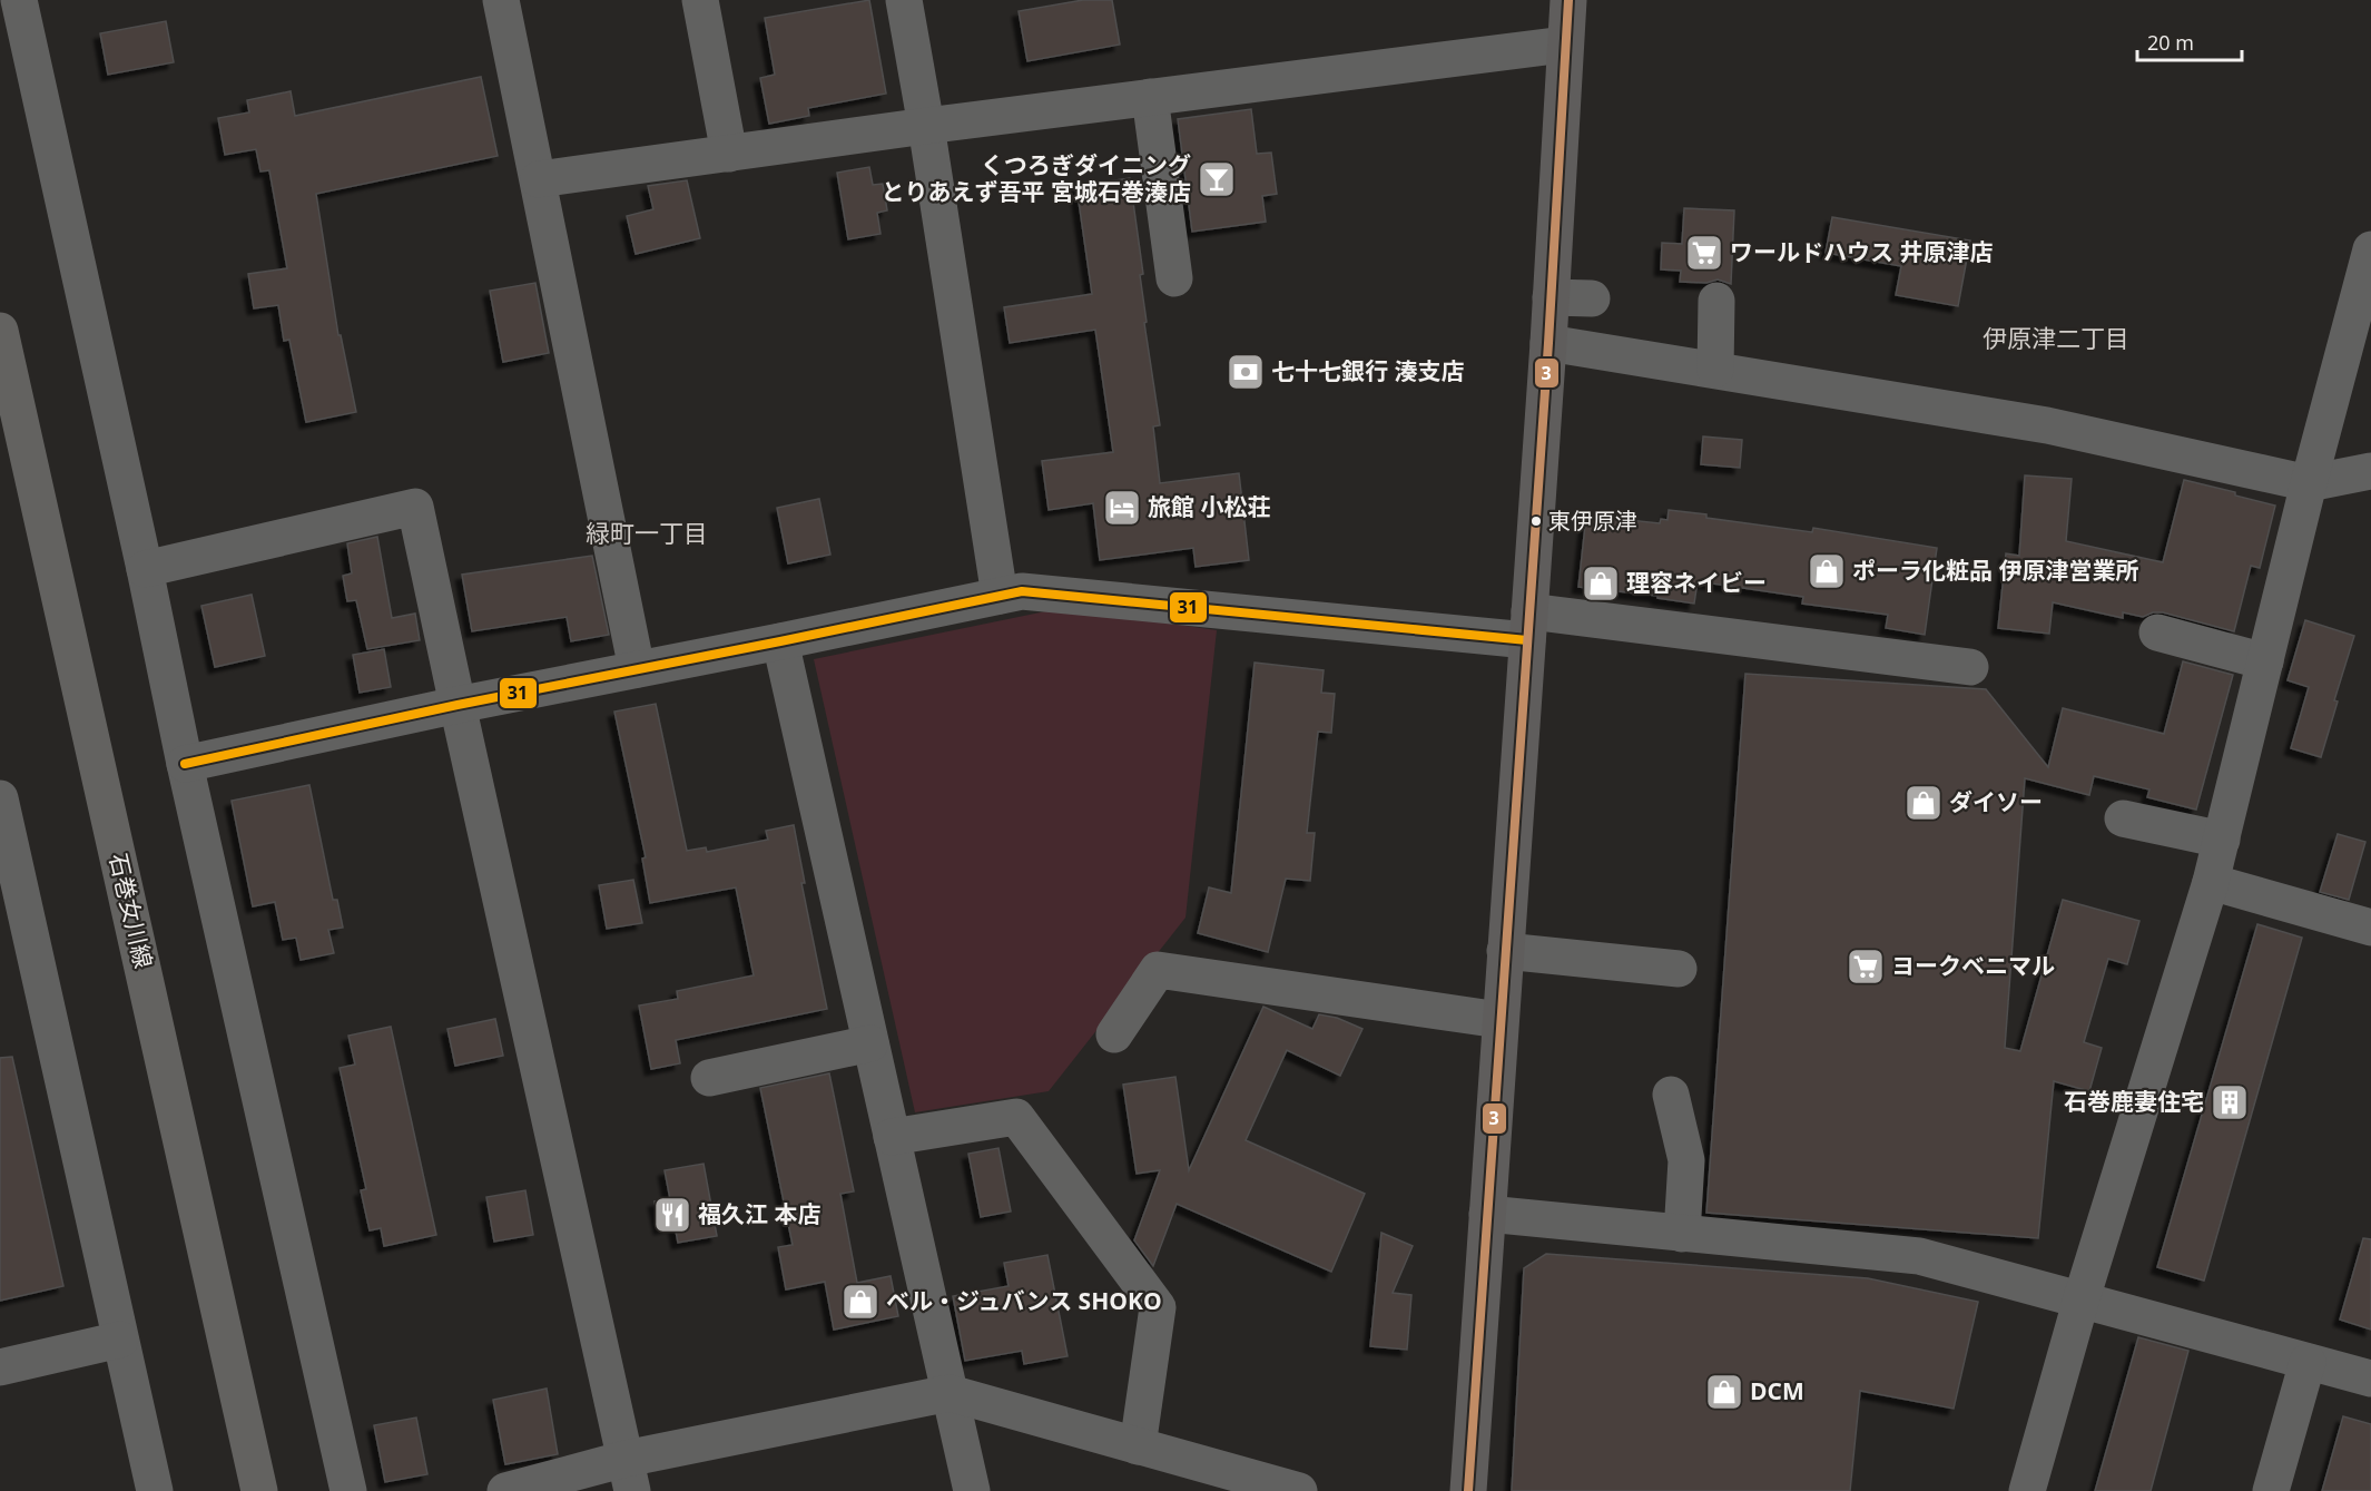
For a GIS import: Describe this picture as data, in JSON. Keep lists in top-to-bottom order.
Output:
{
  "streets": {
    "main road": ["石巻女川線"]
  },
  "districts": ["伊原津二丁目", "緑町一丁目"],
  "places": {
    "bar": ["くつろぎダイニング とりあえず吾平 宮城石巻湊店"],
    "supermarket": ["ワールドハウス 井原津店", "ヨークベニマル"],
    "bank": ["七十七銀行 湊支店"],
    "hotel": ["旅館 小松荘"],
    "other": ["東伊原津"],
    "shop": [
      "ポーラ化粧品 伊原津営業所",
      "理容ネイビー",
      "ダイソー",
      "ベル・ジュバンス SHOKO",
      "DCM"
    ],
    "building": ["石巻鹿妻住宅"],
    "restaurant": ["福久江 本店"]
  },
  "lines": ["transit line 3", "transit line 31"],
  "scale_bar": "20 m"
}
